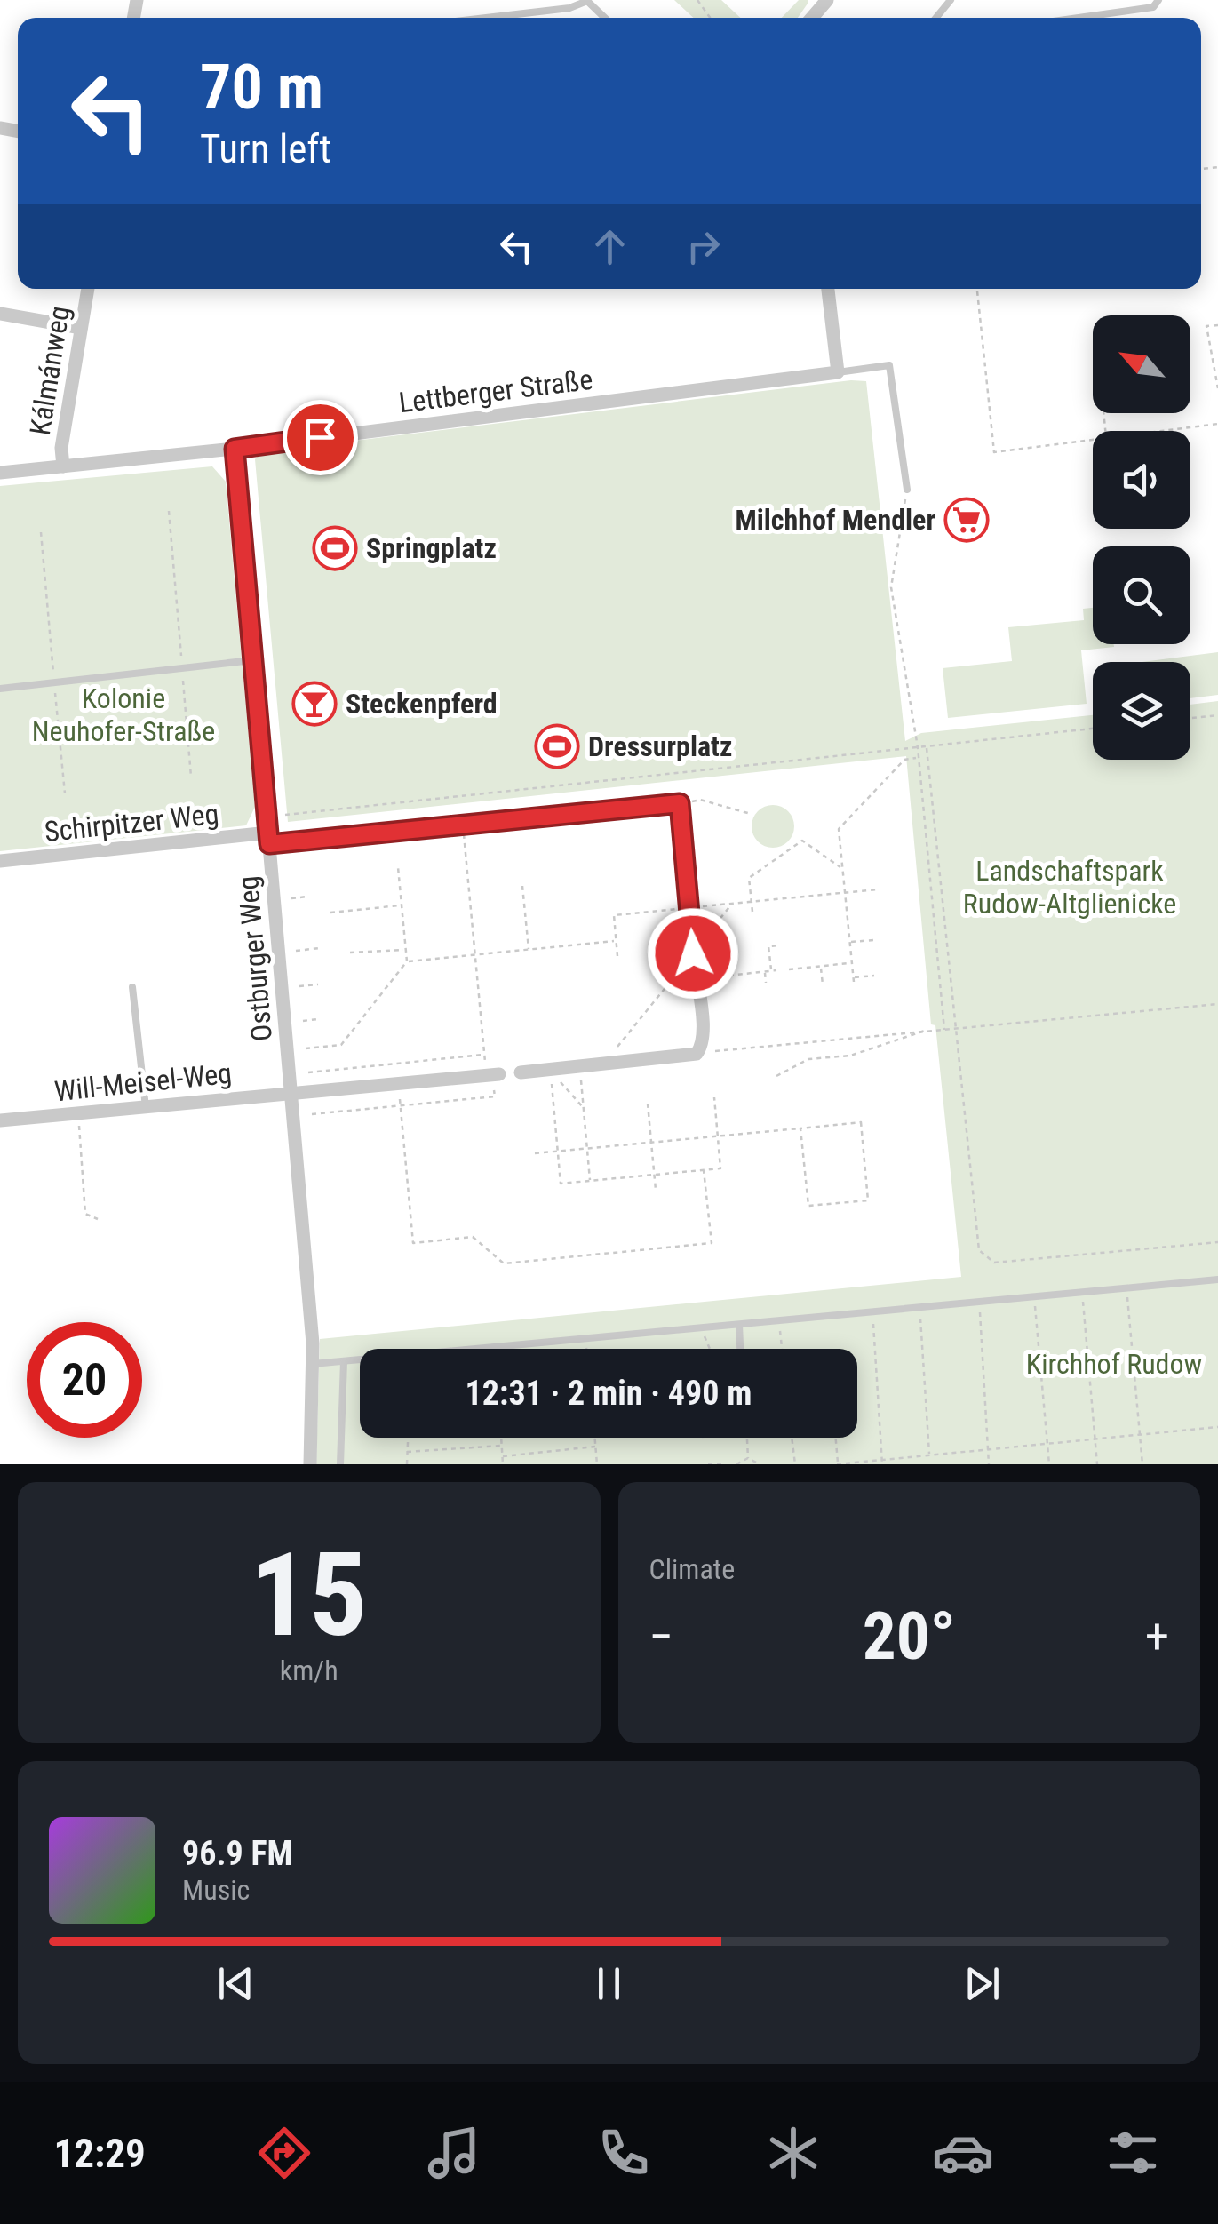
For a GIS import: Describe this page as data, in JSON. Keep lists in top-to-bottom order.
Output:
{
  "streets": {
    "street": [
      "Kálmánweg",
      "Lettberger Straße",
      "Schirpitzer Weg",
      "Ostburger Weg",
      "Will-Meisel-Weg"
    ]
  },
  "crossings": [
    ["Kálmánweg", "Lettberger Straße"],
    ["Lettberger Straße", "Ostburger Weg"],
    ["Schirpitzer Weg", "Ostburger Weg"],
    ["Ostburger Weg", "Will-Meisel-Weg"]
  ],
  "parks": ["Kolonie Neuhofer-Straße", "Landschaftspark Rudow-Altglienicke", "Kirchhof Rudow"],
  "places": {
    "supermarket": ["Milchhof Mendler"],
    "sports": ["Springplatz", "Dressurplatz"],
    "bar": ["Steckenpferd"]
  },
  "north": "top left",
  "page": {
    "turn": ["70 m", "Turn left"],
    "limit": "20",
    "trip": "12:31 · 2 min · 490 m",
    "tile": [
      ["15", "km/h"],
      "Climate"
    ],
    "heat": ["−", "20°", "+"],
    "song": ["96.9 FM", "Music"],
    "tabs": "12:29"
  }
}
